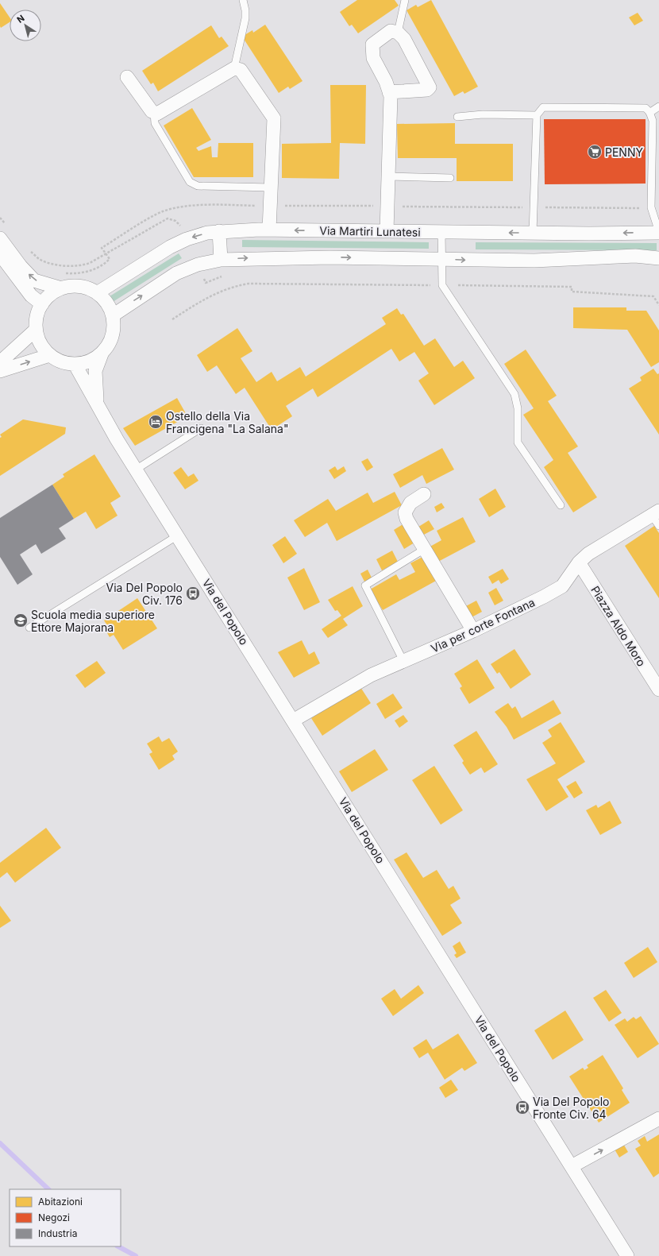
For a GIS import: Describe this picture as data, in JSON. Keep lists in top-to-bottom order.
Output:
{
  "streets": {
    "street": [
      "Via Martiri Lunatesi",
      "Via del Popolo",
      "Via per corte Fontana",
      "Piazza Aldo Moro"
    ]
  },
  "crossings": [
    ["Via Martiri Lunatesi", "Via del Popolo"],
    ["Via del Popolo", "Via per corte Fontana"],
    ["Via per corte Fontana", "Piazza Aldo Moro"]
  ],
  "places": {
    "supermarket": ["PENNY"],
    "hotel": ["Ostello della Via Francigena \"La Salana\""],
    "bus stop": ["Via Del Popolo Civ. 176", "Via Del Popolo Fronte Civ. 64"],
    "school or university": ["Scuola media superiore Ettore Majorana"]
  },
  "legend": ["Abitazioni", "Negozi", "Industria"],
  "north": "top left"
}
